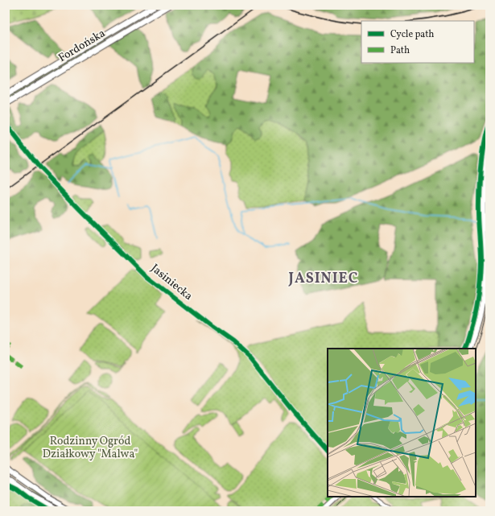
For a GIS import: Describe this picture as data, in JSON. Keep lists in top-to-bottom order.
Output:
{
  "streets": {
    "main road": ["Fordońska"],
    "street": ["Jasiniecka"]
  },
  "districts": ["JASINIEC"],
  "parks": ["Rodzinny Ogród Działkowy \"Malwa\""],
  "legend": ["Cycle path", "Path"]
}
